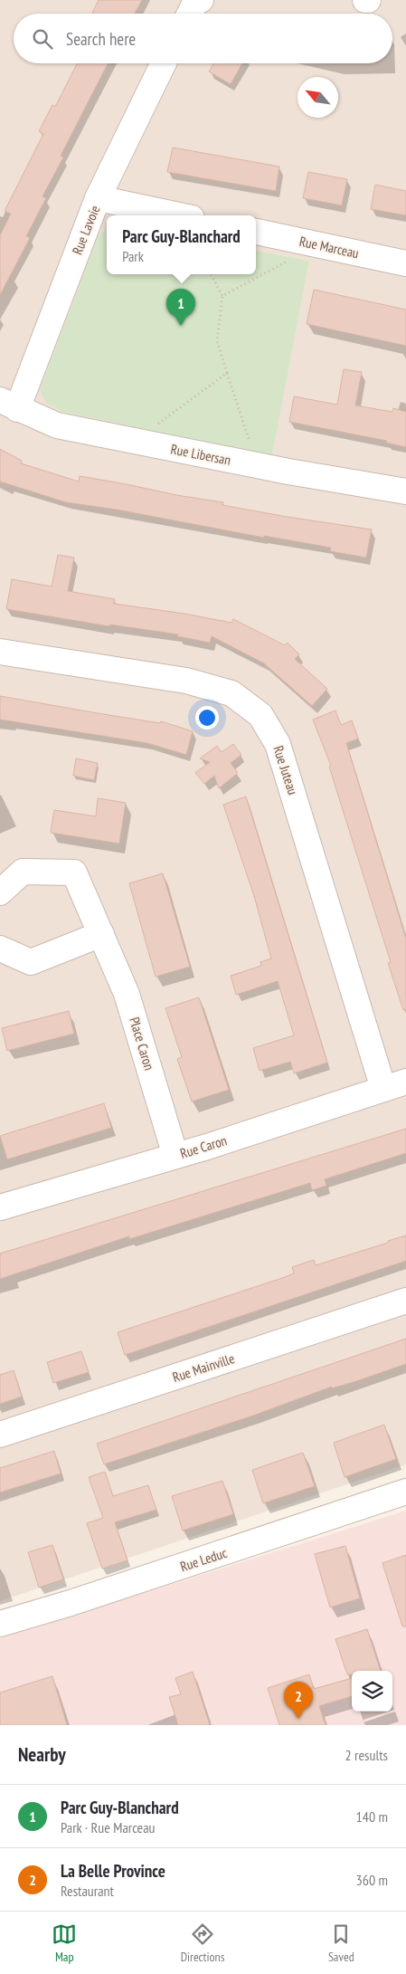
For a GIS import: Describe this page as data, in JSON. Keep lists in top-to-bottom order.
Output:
{
  "streets": {
    "street": [
      "Rue Lavoie",
      "Rue Marceau",
      "Rue Libersan",
      "Rue Juteau",
      "Place Caron",
      "Rue Caron",
      "Rue Mainville",
      "Rue Leduc"
    ]
  },
  "crossings": [
    ["Rue Lavoie", "Rue Libersan"],
    ["Rue Juteau", "Rue Caron"],
    ["Place Caron", "Rue Caron"]
  ],
  "north": "top left",
  "page": {
    "search": "Search here",
    "popup": ["Parc Guy-Blanchard", "Park"],
    "pins": ["1", "2"],
    "heading": ["Nearby", "2 results"],
    "list": [
      {
        "mark": "1",
        "name": "Parc Guy-Blanchard",
        "note": "Park · Rue Marceau",
        "value": "140 m"
      },
      {
        "mark": "2",
        "name": "La Belle Province",
        "note": "Restaurant",
        "value": "360 m"
      }
    ],
    "nav": ["Map", "Directions", "Saved"]
  }
}
